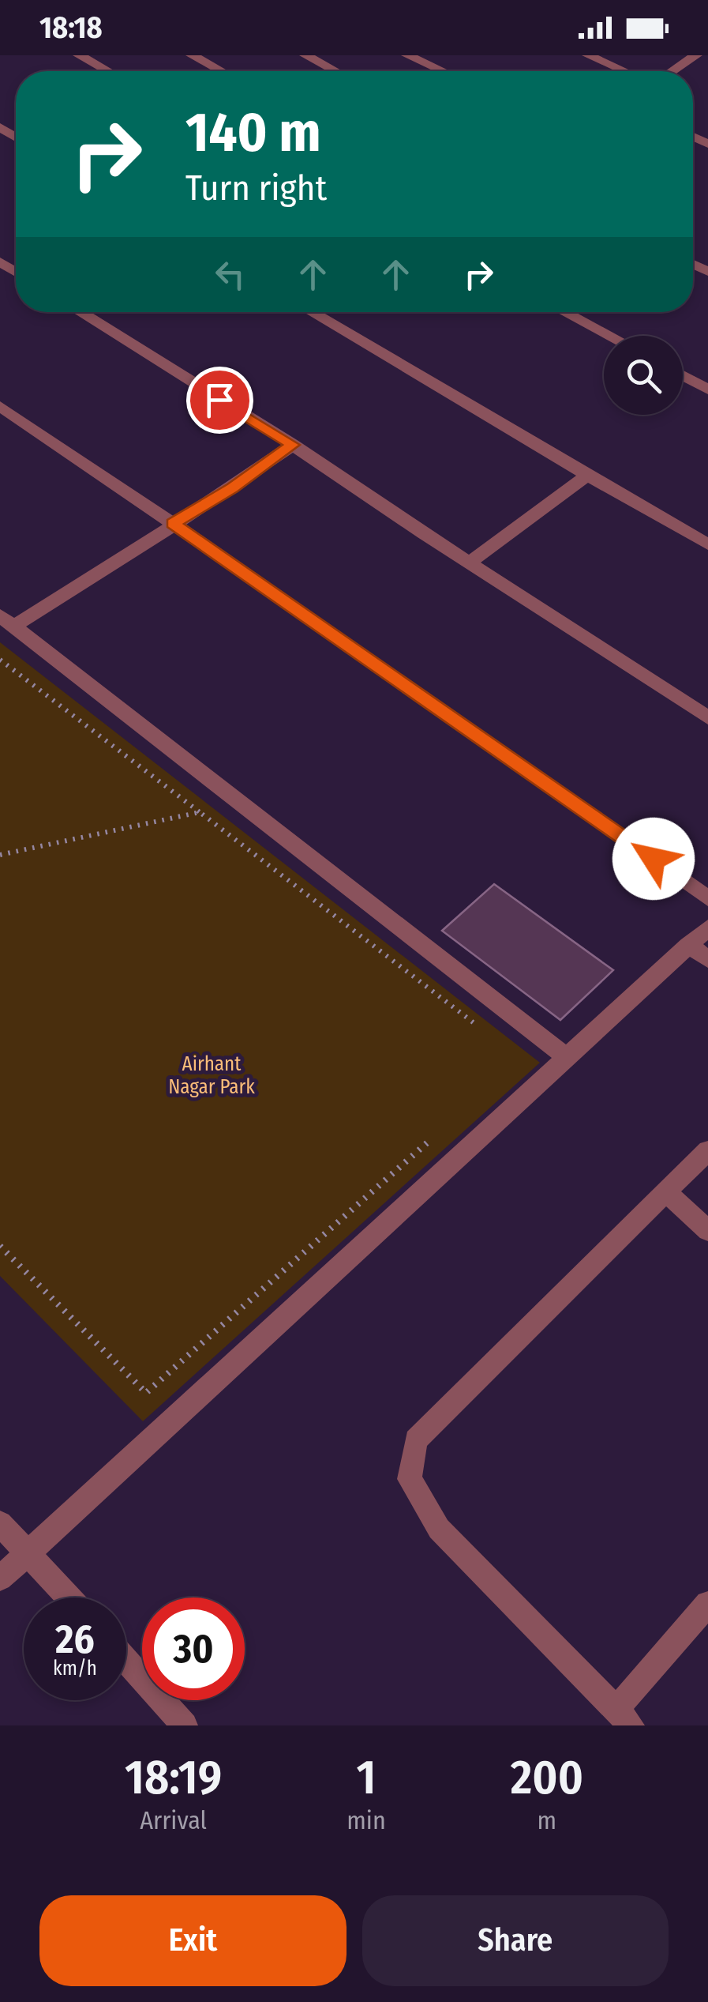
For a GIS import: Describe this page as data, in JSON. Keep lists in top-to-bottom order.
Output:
{
  "parks": ["Airhant Nagar Park"],
  "page": {
    "status": "18:18",
    "turn": ["140 m", "Turn right"],
    "speed": "26 km/h",
    "limit": "30",
    "eta": [
      "18:19",
      "Arrival",
      "1",
      "min",
      "200",
      "m"
    ],
    "buttons": ["Exit", "Share"]
  }
}
